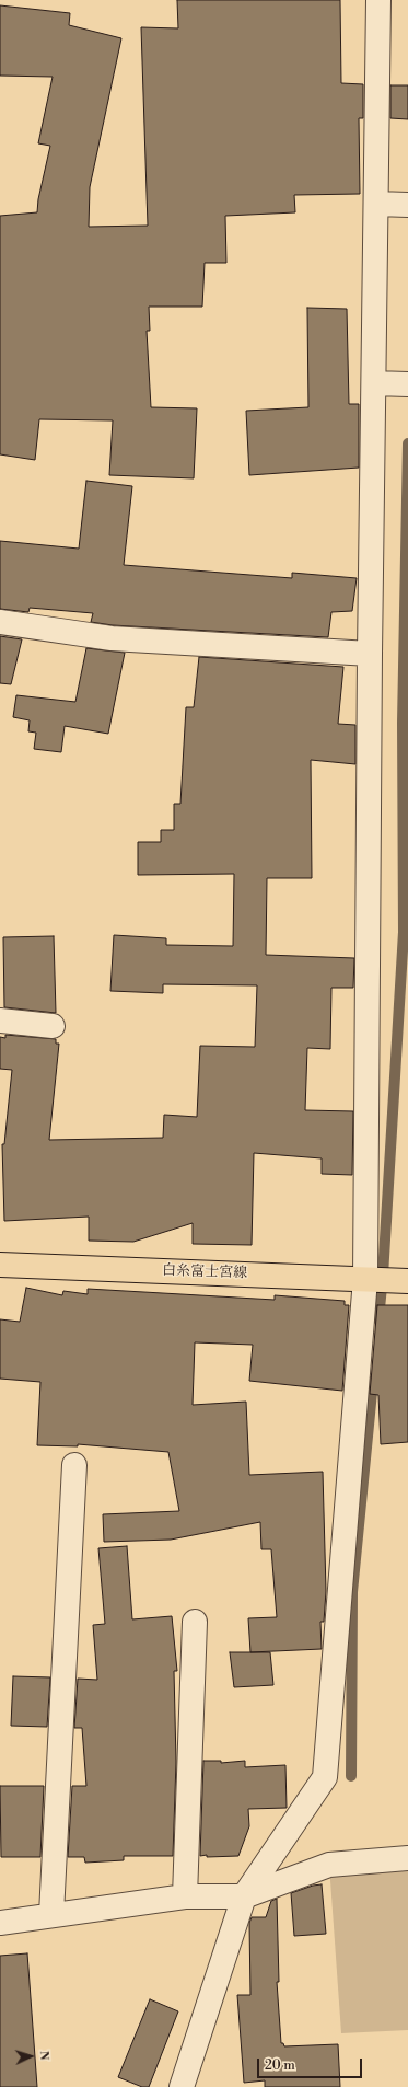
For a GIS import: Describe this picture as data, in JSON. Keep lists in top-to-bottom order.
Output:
{
  "streets": {
    "main road": ["白糸富士宮線"]
  },
  "scale_bar": "20 m",
  "north": "right"
}
